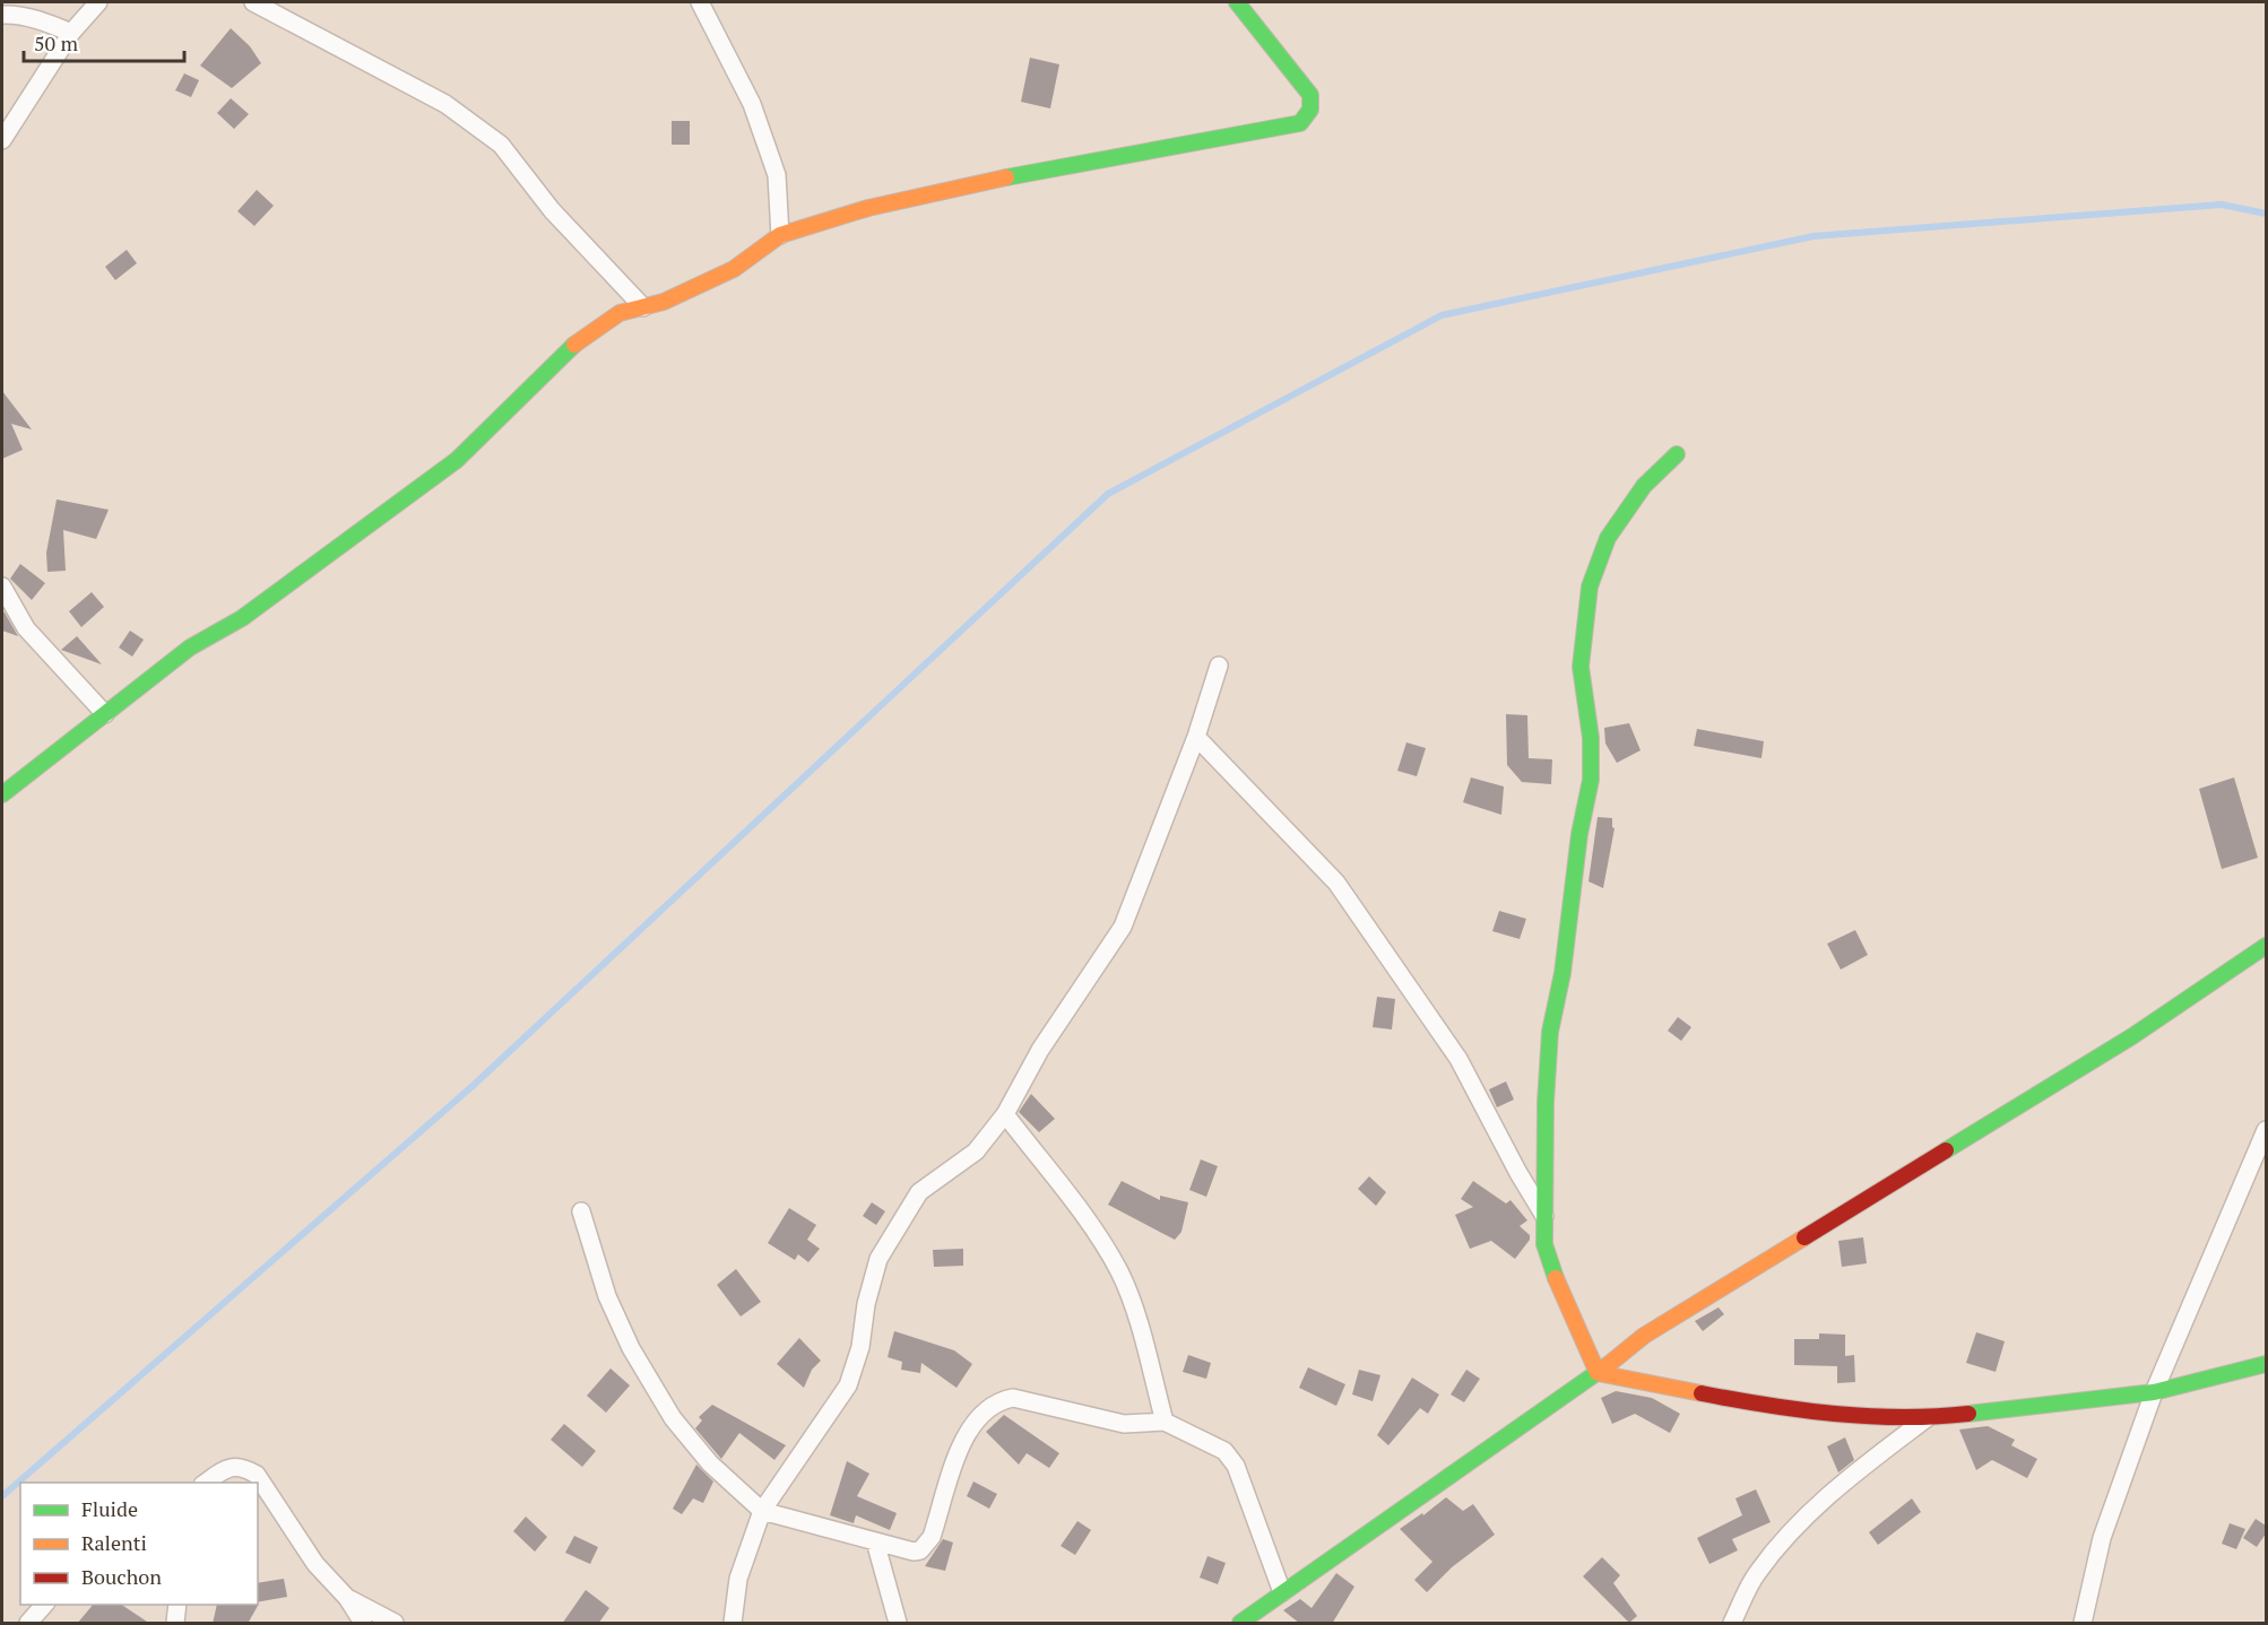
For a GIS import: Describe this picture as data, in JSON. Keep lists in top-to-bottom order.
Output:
{
  "legend": ["Fluide", "Ralenti", "Bouchon"],
  "scale_bar": "50 m"
}
